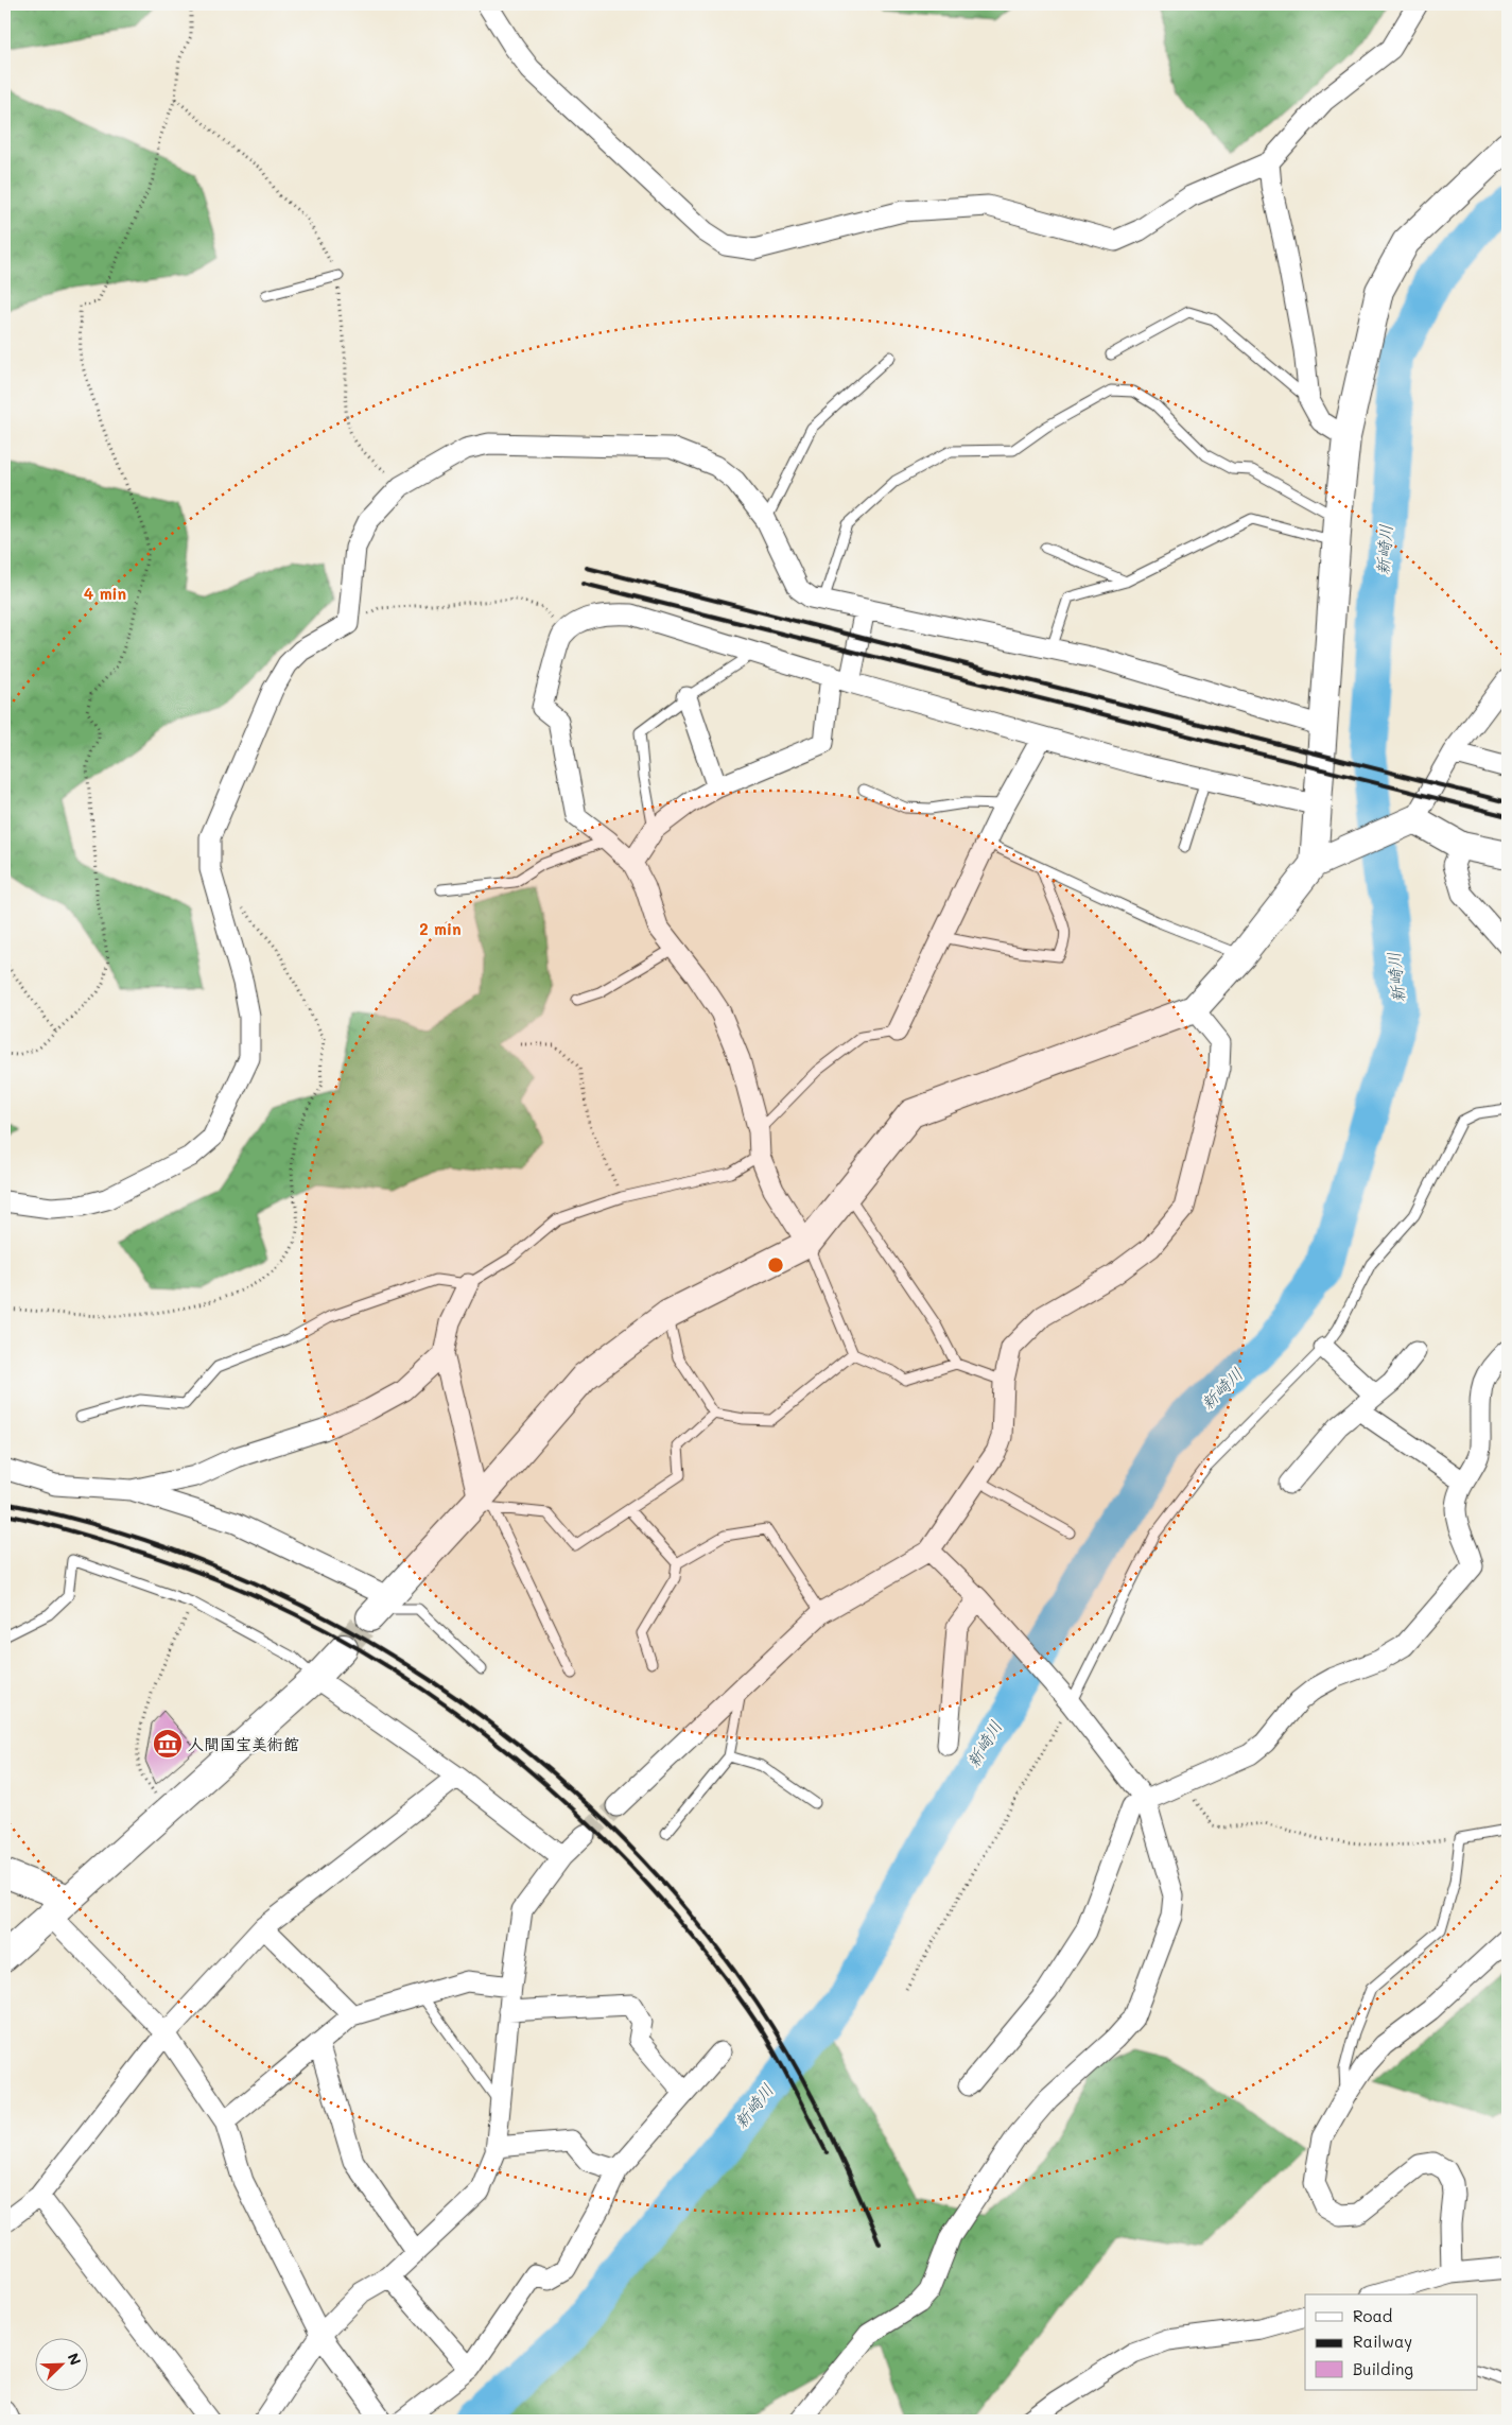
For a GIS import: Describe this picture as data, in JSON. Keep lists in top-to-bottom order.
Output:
{
  "water": ["新崎川"],
  "places": {
    "museum": ["人間国宝美術館"]
  },
  "legend": ["Road", "Railway", "Building"],
  "north": "top right",
  "rings": ["4 min", "2 min"]
}
